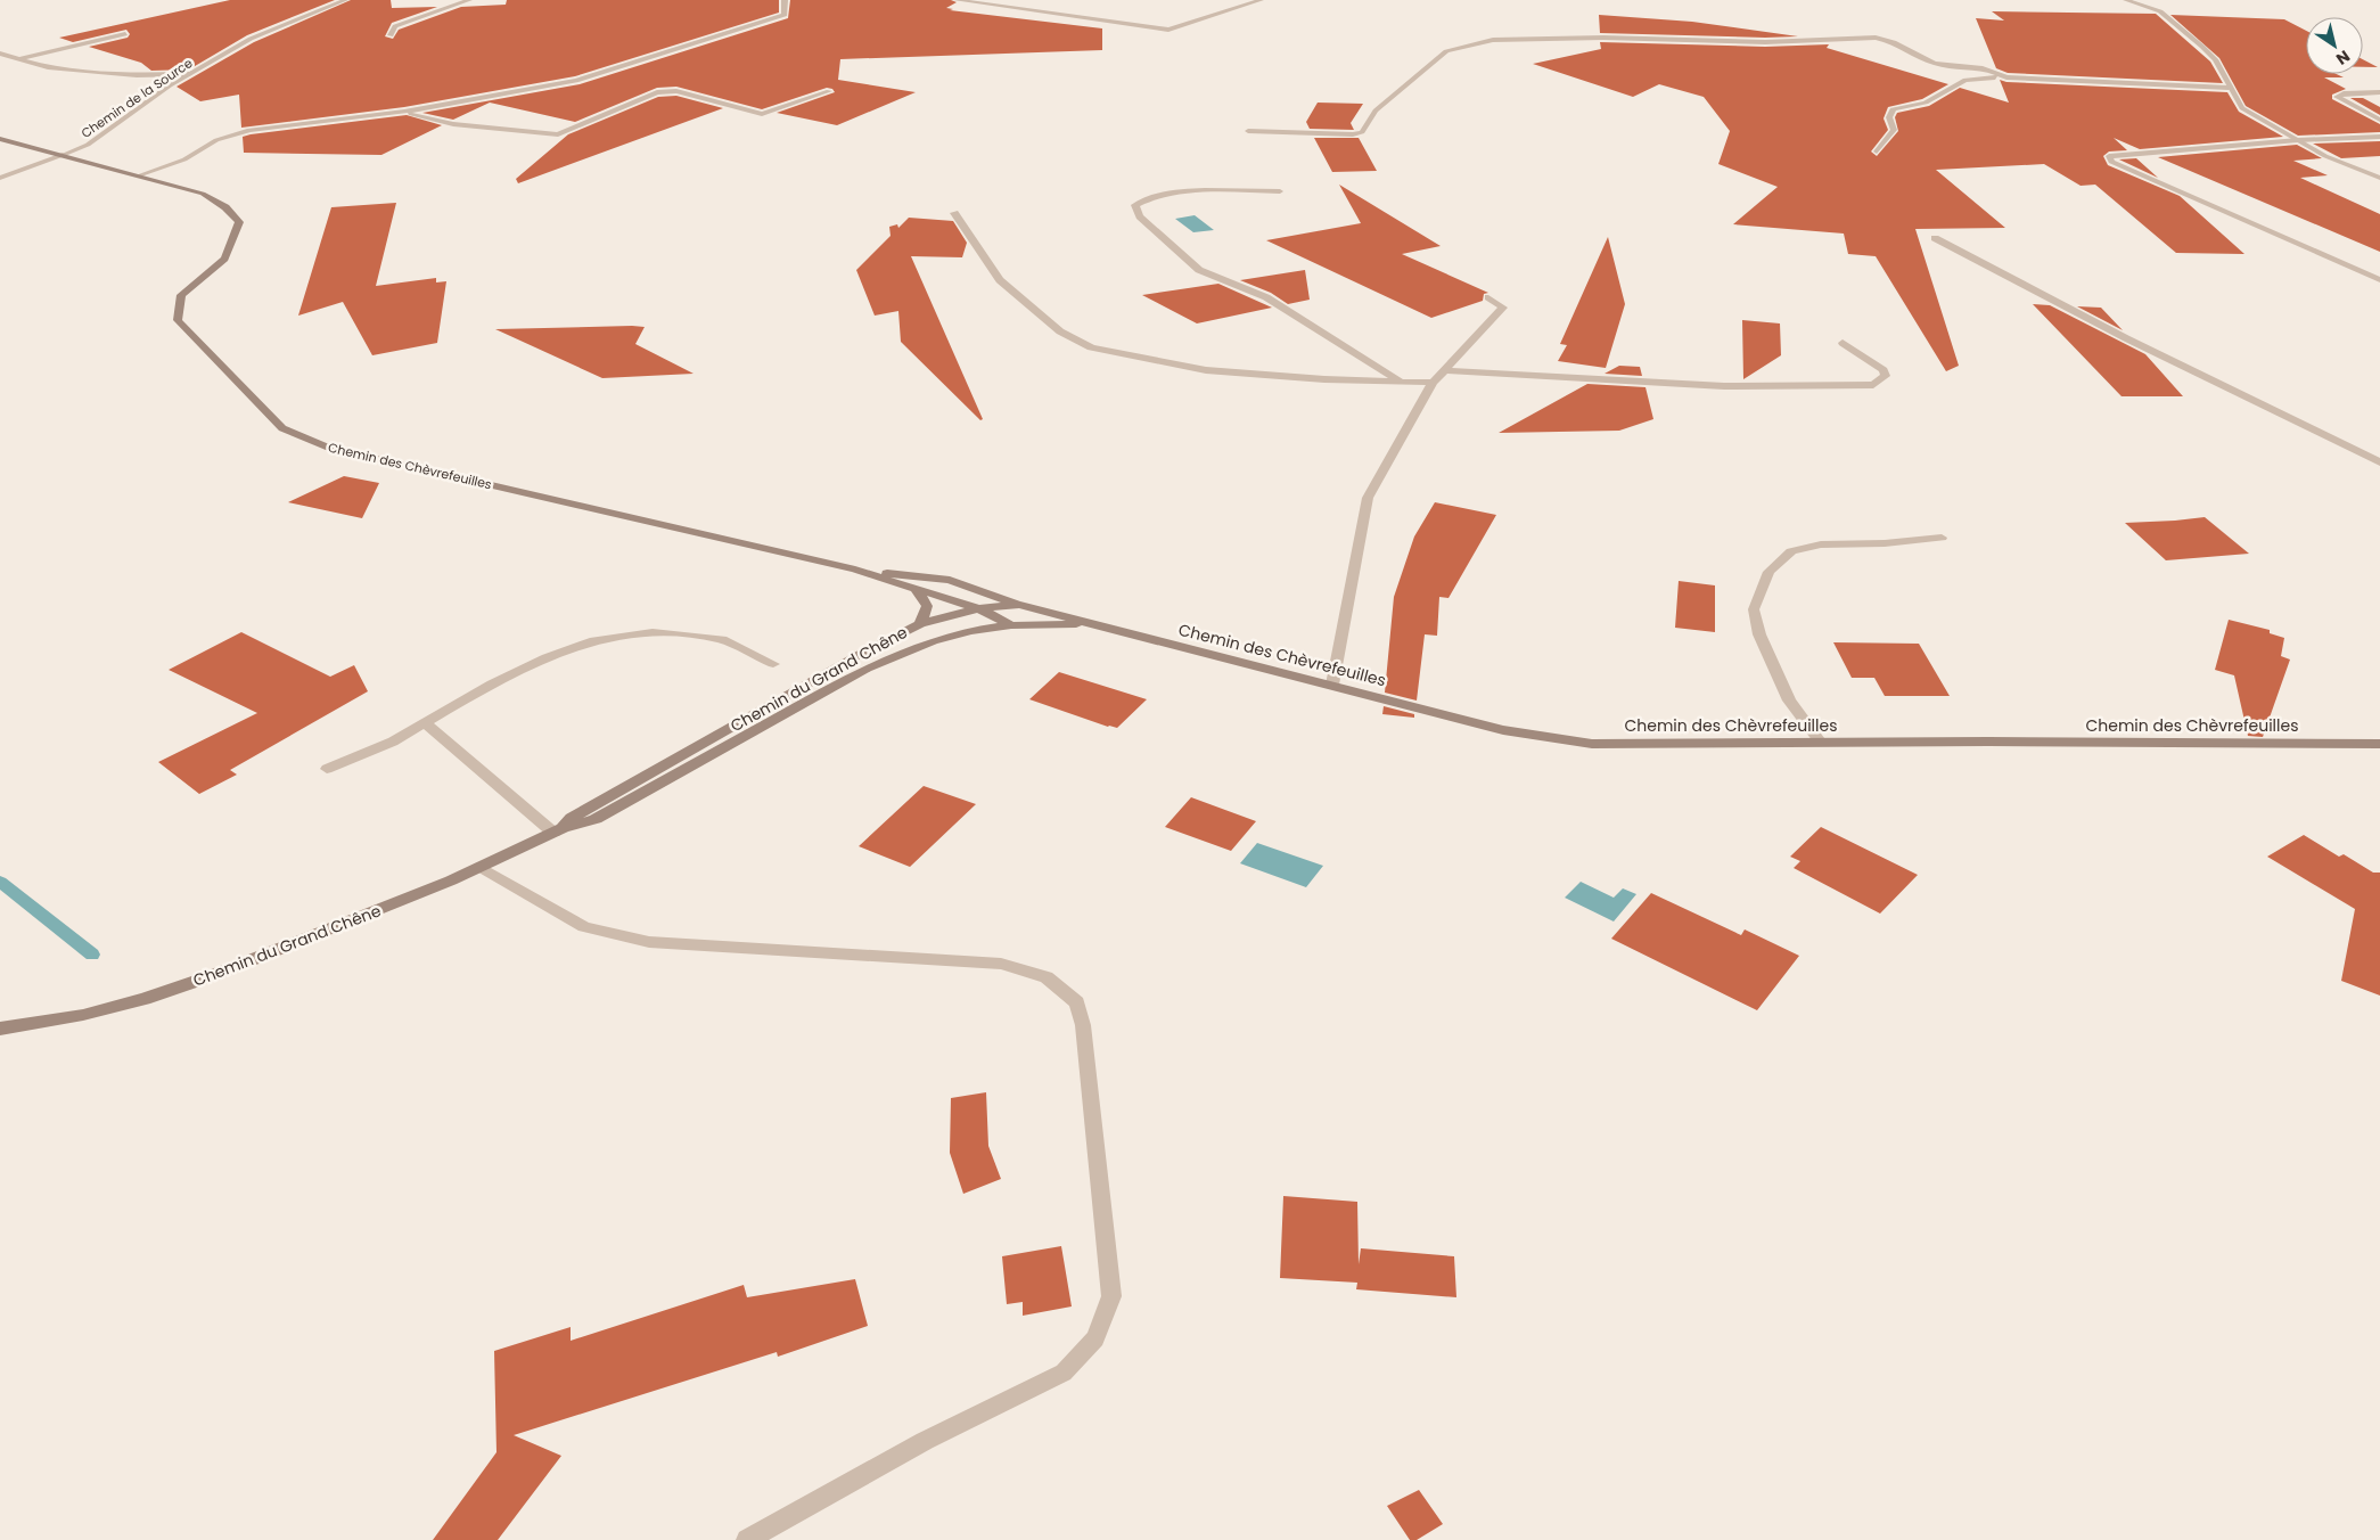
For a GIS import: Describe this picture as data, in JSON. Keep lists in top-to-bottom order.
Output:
{
  "streets": {
    "street": ["Chemin de la Source", "Chemin des Chèvrefeuilles", "Chemin du Grand Chêne"]
  },
  "crossings": [
    ["Chemin de la Source", "Chemin des Chèvrefeuilles"],
    ["Chemin des Chèvrefeuilles", "Chemin du Grand Chêne"]
  ],
  "north": "bottom right"
}
